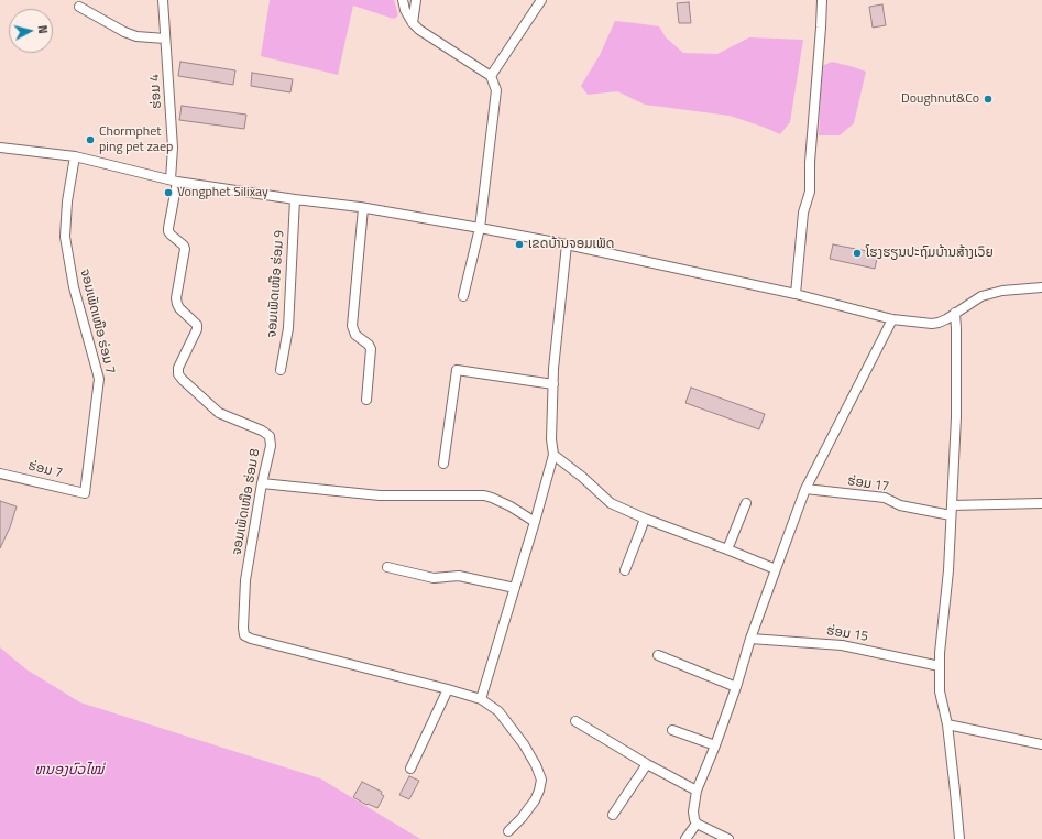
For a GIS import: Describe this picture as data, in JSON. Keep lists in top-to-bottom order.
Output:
{
  "streets": {
    "street": [
      "ຮ່ອມ 4",
      "ຈອມເພັດເໜືອ ຮ່ອມ 9",
      "ຈອມເພັດເໜືອ ຮ່ອມ 7",
      "ຮ່ອມ 7",
      "ຮ່ອມ 17",
      "ຈອມເພັດເໜືອ ຮ່ອມ 8",
      "ຮ່ອມ 15"
    ]
  },
  "crossings": [
    ["ຮ່ອມ 4", "ຈອມເພັດເໜືອ ຮ່ອມ 8"],
    ["ຈອມເພັດເໜືອ ຮ່ອມ 7", "ຮ່ອມ 7"]
  ],
  "water": ["ຫນອງບົວໄໝ່"],
  "places": [
    "Doughnut&Co",
    "Chormphet ping pet zaep",
    "Vongphet Silixay",
    "ເຂດບ້ານຈອມເພັດ",
    "ໂຮງຮຽນປະຖົມບ້ານສ້າງເວົຍ"
  ],
  "north": "right"
}
